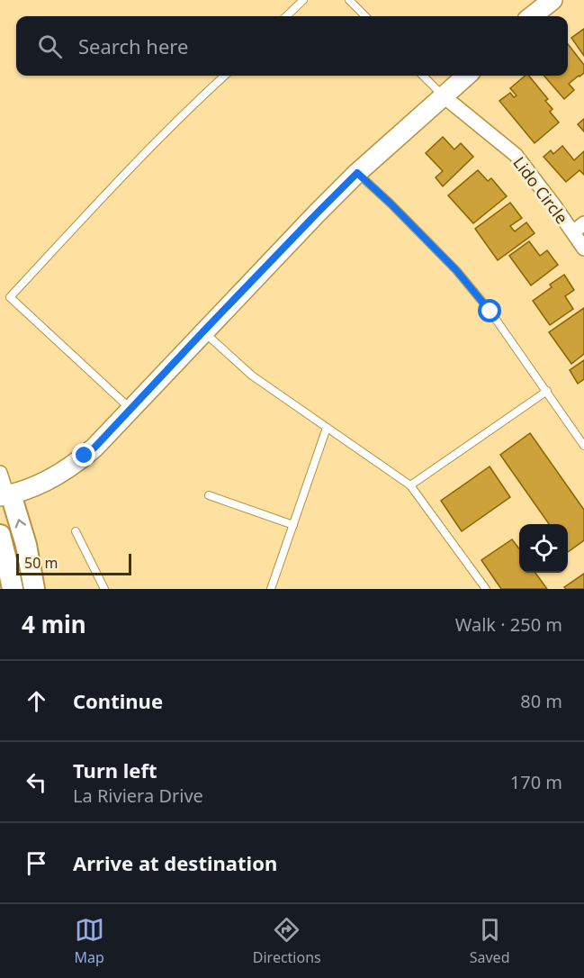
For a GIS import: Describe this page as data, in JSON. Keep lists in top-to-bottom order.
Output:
{
  "streets": {
    "street": ["Lido Circle"]
  },
  "scale_bar": "50 m",
  "page": {
    "search": "Search here",
    "scale": "50 m",
    "heading": ["4 min", "Walk · 250 m"],
    "list": [
      ["Continue", "80 m"],
      ["Turn left", "La Riviera Drive", "170 m"],
      "Arrive at destination"
    ],
    "nav": ["Map", "Directions", "Saved"]
  }
}
